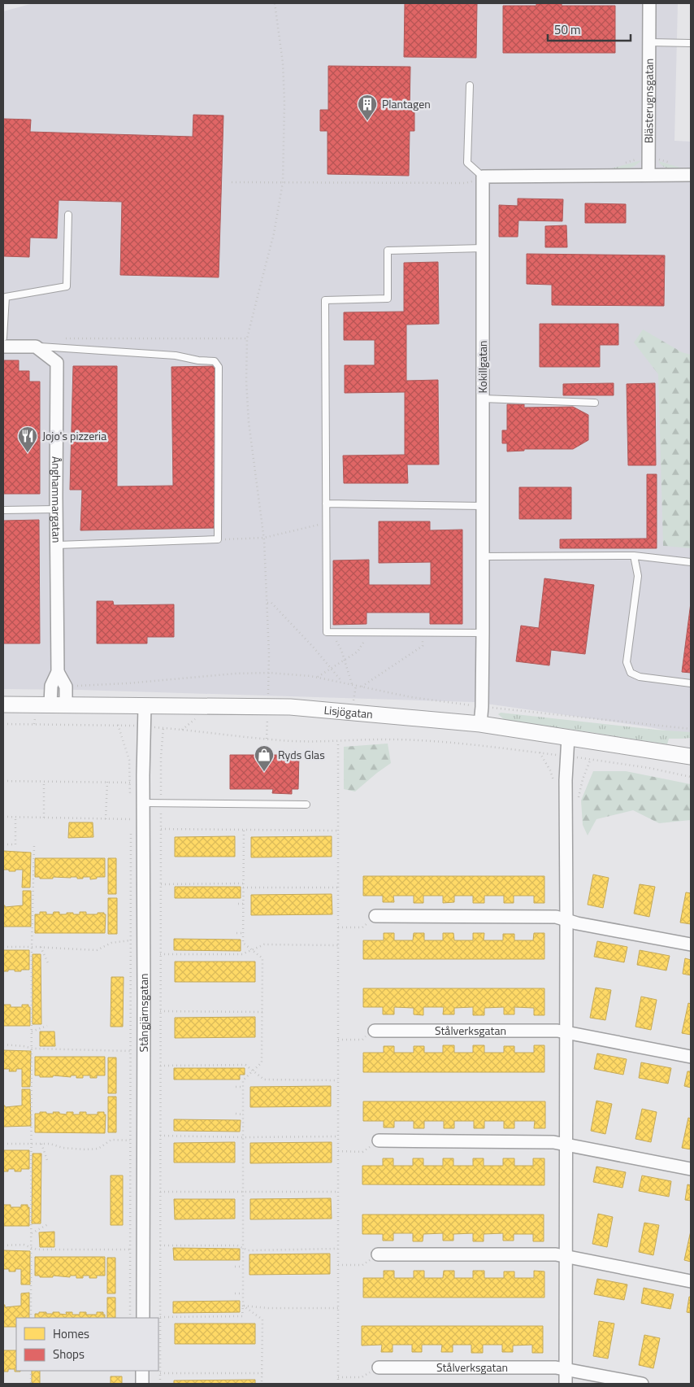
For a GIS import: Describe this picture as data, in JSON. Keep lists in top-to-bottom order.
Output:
{
  "streets": {
    "street": [
      "Blästerugnsgatan",
      "Kokillgatan",
      "Ånghammargatan",
      "Lisjögatan",
      "Stångjärnsgatan",
      "Stålverksgatan"
    ]
  },
  "crossings": [
    ["Kokillgatan", "Lisjögatan"],
    ["Ånghammargatan", "Lisjögatan"],
    ["Lisjögatan", "Stångjärnsgatan"]
  ],
  "places": {
    "building": ["Plantagen"],
    "restaurant": ["Jojo's pizzeria"],
    "shop": ["Ryds Glas"]
  },
  "legend": ["Homes", "Shops"],
  "scale_bar": "50 m"
}
